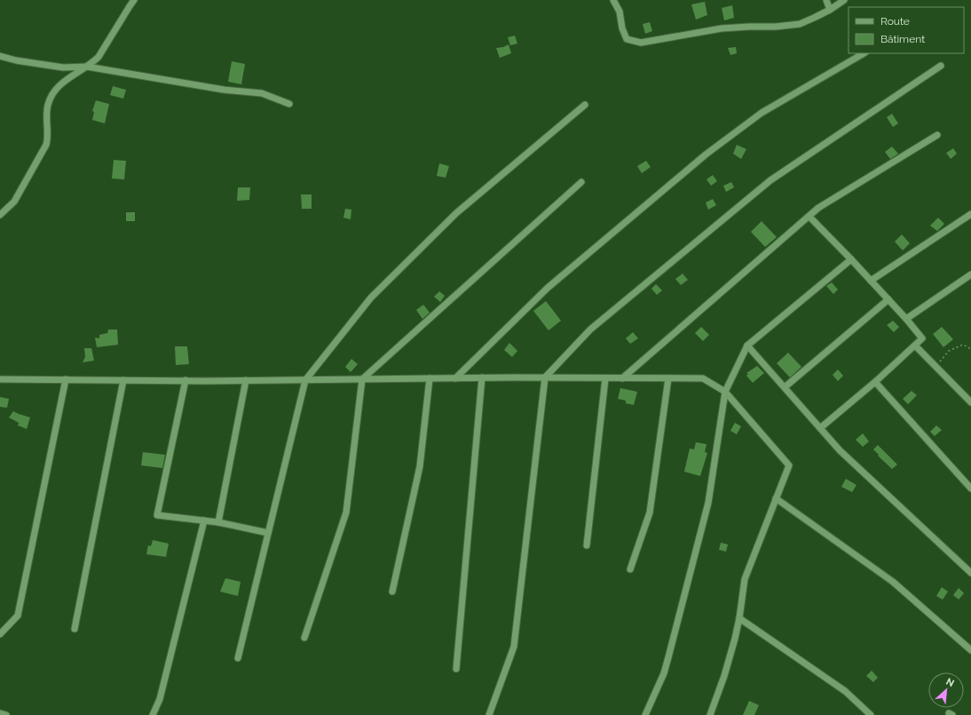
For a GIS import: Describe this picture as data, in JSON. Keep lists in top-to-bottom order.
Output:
{
  "legend": ["Route", "Bâtiment"],
  "north": "top right"
}
